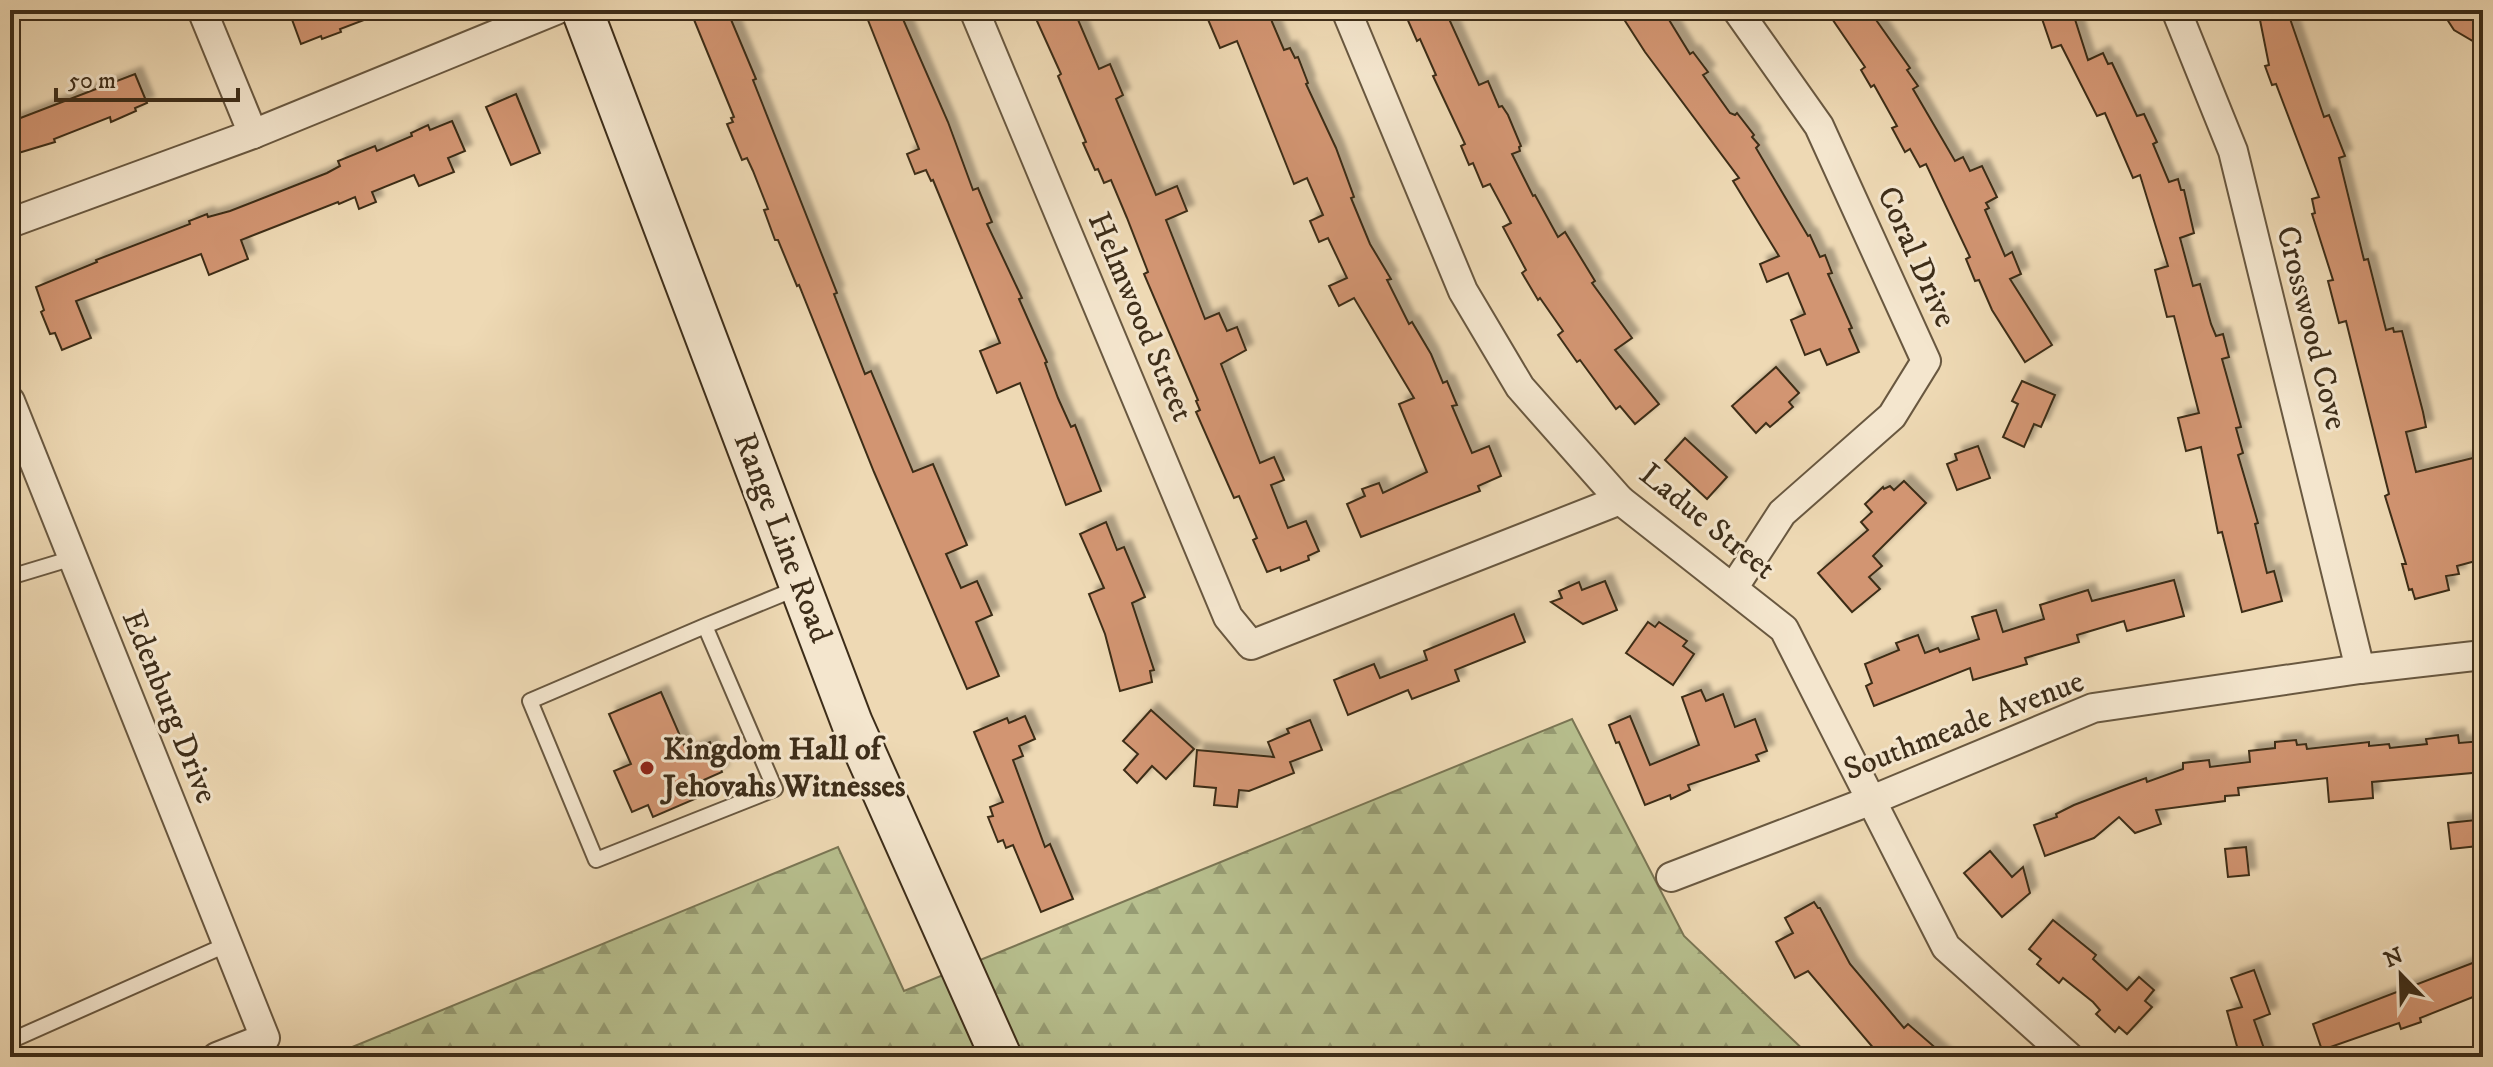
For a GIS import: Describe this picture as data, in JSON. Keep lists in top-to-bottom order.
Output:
{
  "streets": {
    "main road": ["Range Line Road"],
    "street": [
      "Coral Drive",
      "Helmwood Street",
      "Crosswood Cove",
      "Ladue Street",
      "Edenburg Drive",
      "Southmeade Avenue"
    ]
  },
  "crossings": [
    ["Coral Drive", "Ladue Street"],
    ["Helmwood Street", "Ladue Street"],
    ["Crosswood Cove", "Southmeade Avenue"],
    ["Ladue Street", "Southmeade Avenue"]
  ],
  "places": ["Kingdom Hall of Jehovahs Witnesses"],
  "scale_bar": "50 m",
  "north": "top left"
}
